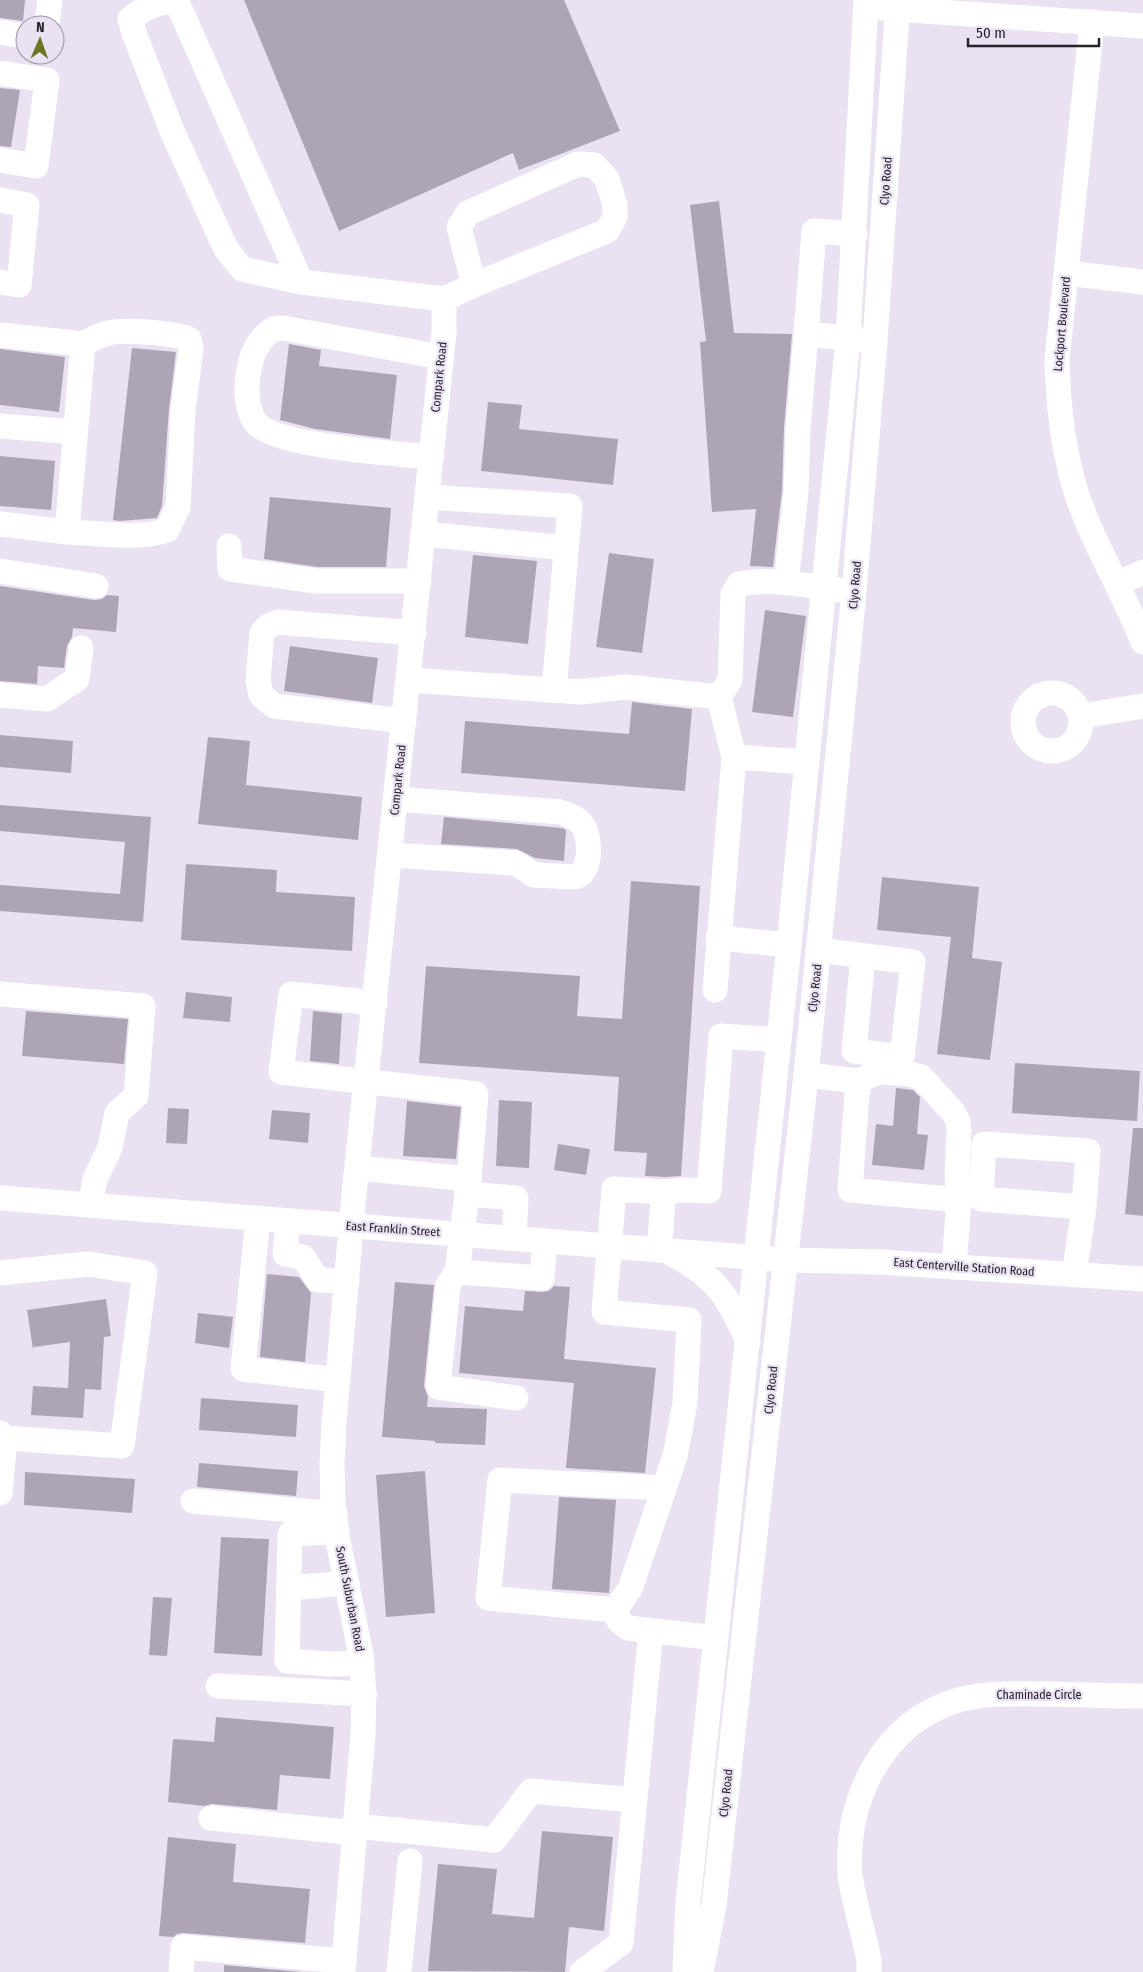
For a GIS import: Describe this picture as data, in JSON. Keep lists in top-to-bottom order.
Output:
{
  "streets": {
    "street": [
      "Clyo Road",
      "Lockport Boulevard",
      "Compark Road",
      "East Franklin Street",
      "East Centerville Station Road",
      "South Suburban Road",
      "Chaminade Circle"
    ]
  },
  "crossings": [
    ["Clyo Road", "East Franklin Street"],
    ["Clyo Road", "East Centerville Station Road"],
    ["Compark Road", "East Franklin Street"],
    ["Compark Road", "South Suburban Road"],
    ["East Franklin Street", "East Centerville Station Road"],
    ["East Franklin Street", "South Suburban Road"]
  ],
  "scale_bar": "50 m",
  "north": "top"
}
